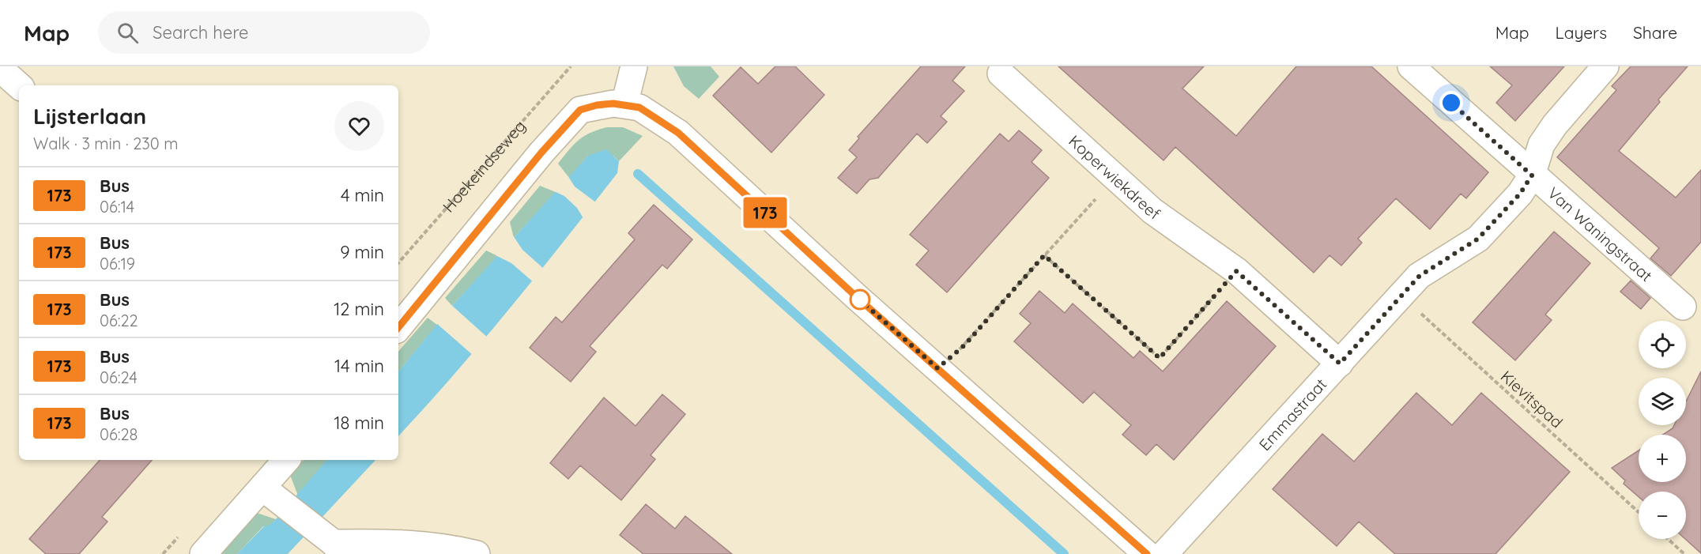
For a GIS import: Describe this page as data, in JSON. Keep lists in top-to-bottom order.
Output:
{
  "streets": {
    "street": ["Koperwiekdreef", "Van Waningstraat", "Emmastraat"],
    "path": ["Hoekeindseweg", "Kievitspad"]
  },
  "crossings": [
    ["Koperwiekdreef", "Emmastraat"],
    ["Van Waningstraat", "Emmastraat"],
    ["Kievitspad", "Emmastraat"]
  ],
  "lines": ["bus line 173"],
  "page": {
    "header": "Map",
    "search": "Search here",
    "nav": ["Map", "Layers", "Share"],
    "on_map": "173",
    "heading": ["Lijsterlaan", "Walk · 3 min · 230 m"],
    "list": [
      {
        "mark": "173",
        "name": "Bus",
        "note": "06:14",
        "value": "4 min"
      },
      {
        "mark": "173",
        "name": "Bus",
        "note": "06:19",
        "value": "9 min"
      },
      {
        "mark": "173",
        "name": "Bus",
        "note": "06:22",
        "value": "12 min"
      },
      {
        "mark": "173",
        "name": "Bus",
        "note": "06:24",
        "value": "14 min"
      },
      {
        "mark": "173",
        "name": "Bus",
        "note": "06:28",
        "value": "18 min"
      }
    ],
    "map_buttons": ["+", "−"]
  }
}
